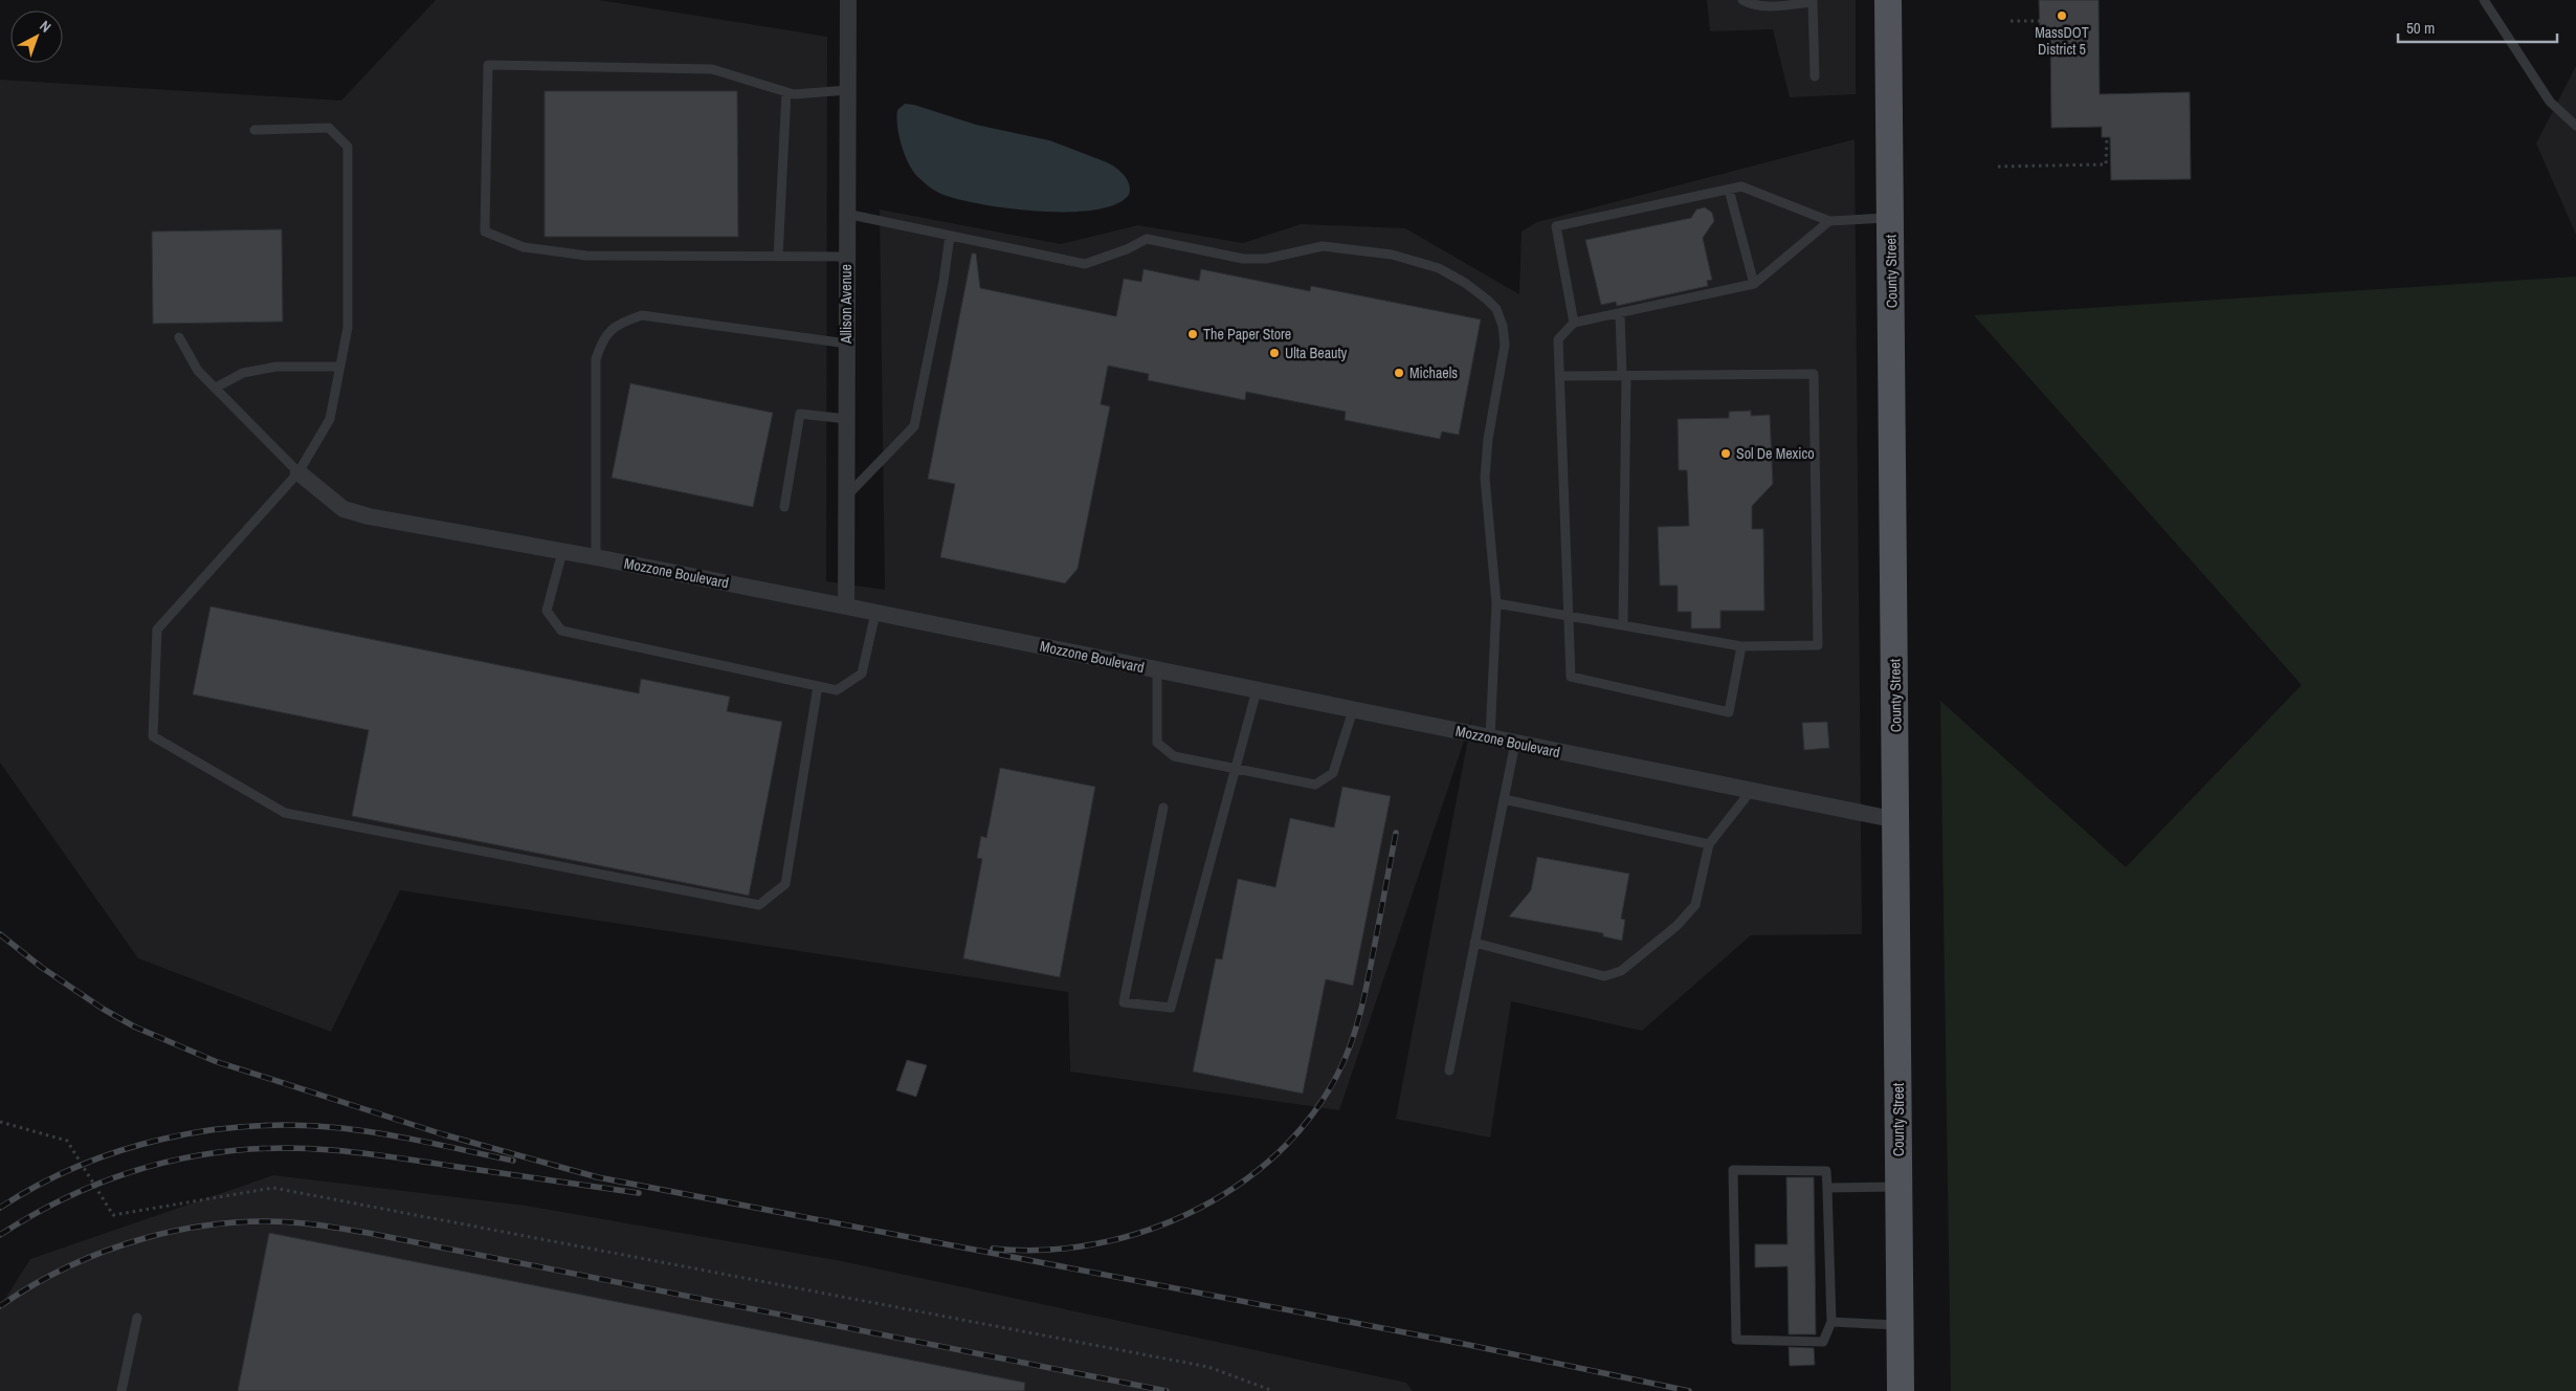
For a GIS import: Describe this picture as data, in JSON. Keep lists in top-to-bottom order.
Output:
{
  "streets": {
    "main road": ["County Street"],
    "street": ["Allison Avenue", "Mozzone Boulevard"]
  },
  "crossings": [
    ["County Street", "Mozzone Boulevard"],
    ["Allison Avenue", "Mozzone Boulevard"]
  ],
  "places": [
    "MassDOT District 5",
    "The Paper Store",
    "Ulta Beauty",
    "Michaels",
    "Sol De Mexico"
  ],
  "scale_bar": "50 m",
  "north": "top right"
}
